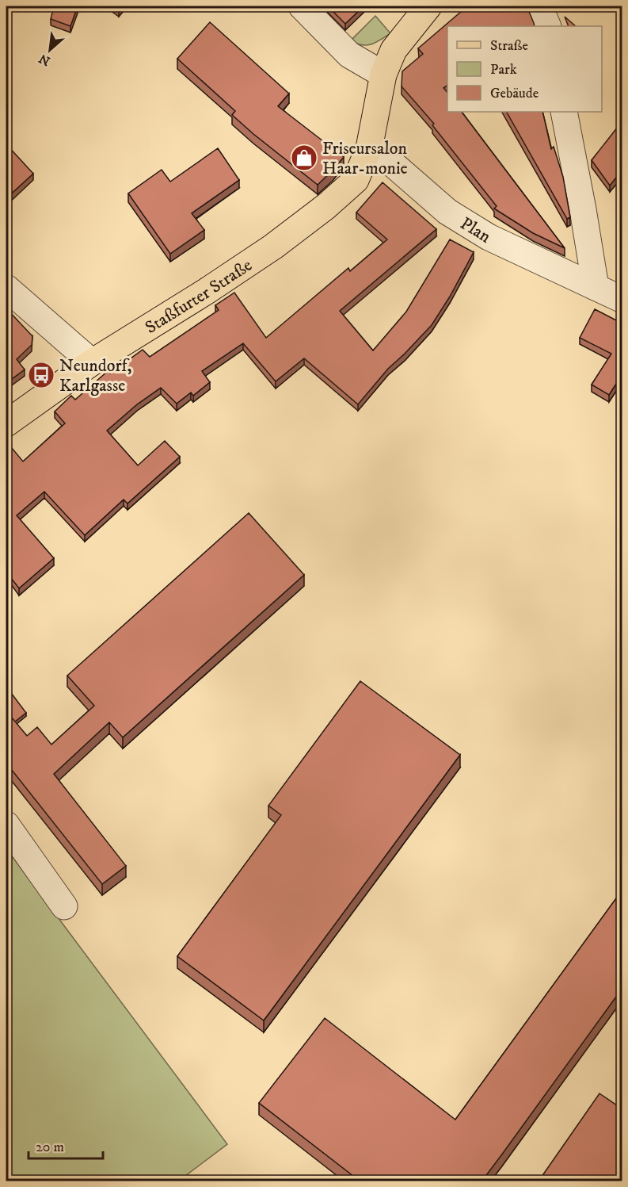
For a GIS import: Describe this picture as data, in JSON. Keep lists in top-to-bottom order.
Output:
{
  "streets": {
    "main road": ["Staßfurter Straße"],
    "street": ["Plan"]
  },
  "crossings": [
    ["Plan", "Staßfurter Straße"]
  ],
  "places": {
    "shop": ["Friseursalon Haar-monie"],
    "bus stop": ["Neundorf, Karlgasse"]
  },
  "legend": ["Straße", "Park", "Gebäude"],
  "scale_bar": "20 m",
  "north": "bottom left"
}
